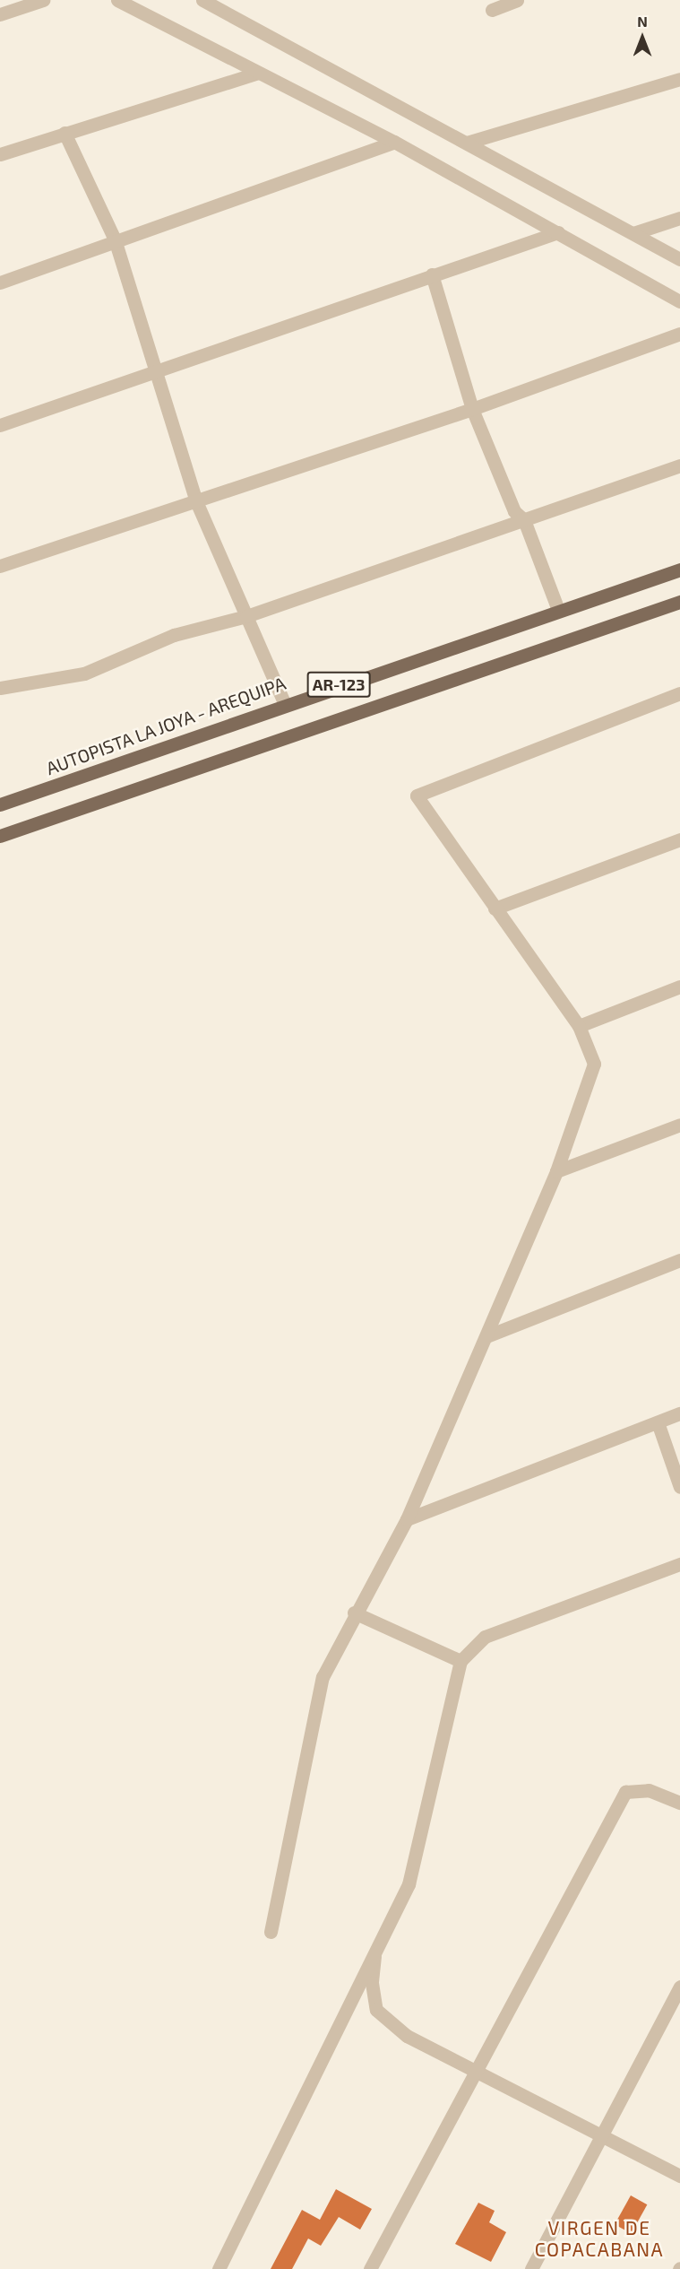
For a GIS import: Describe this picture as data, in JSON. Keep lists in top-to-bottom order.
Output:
{
  "streets": {
    "main road": ["AR-123", "AUTOPISTA LA JOYA - AREQUIPA"]
  },
  "districts": ["VIRGEN DE COPACABANA"],
  "north": "top"
}
